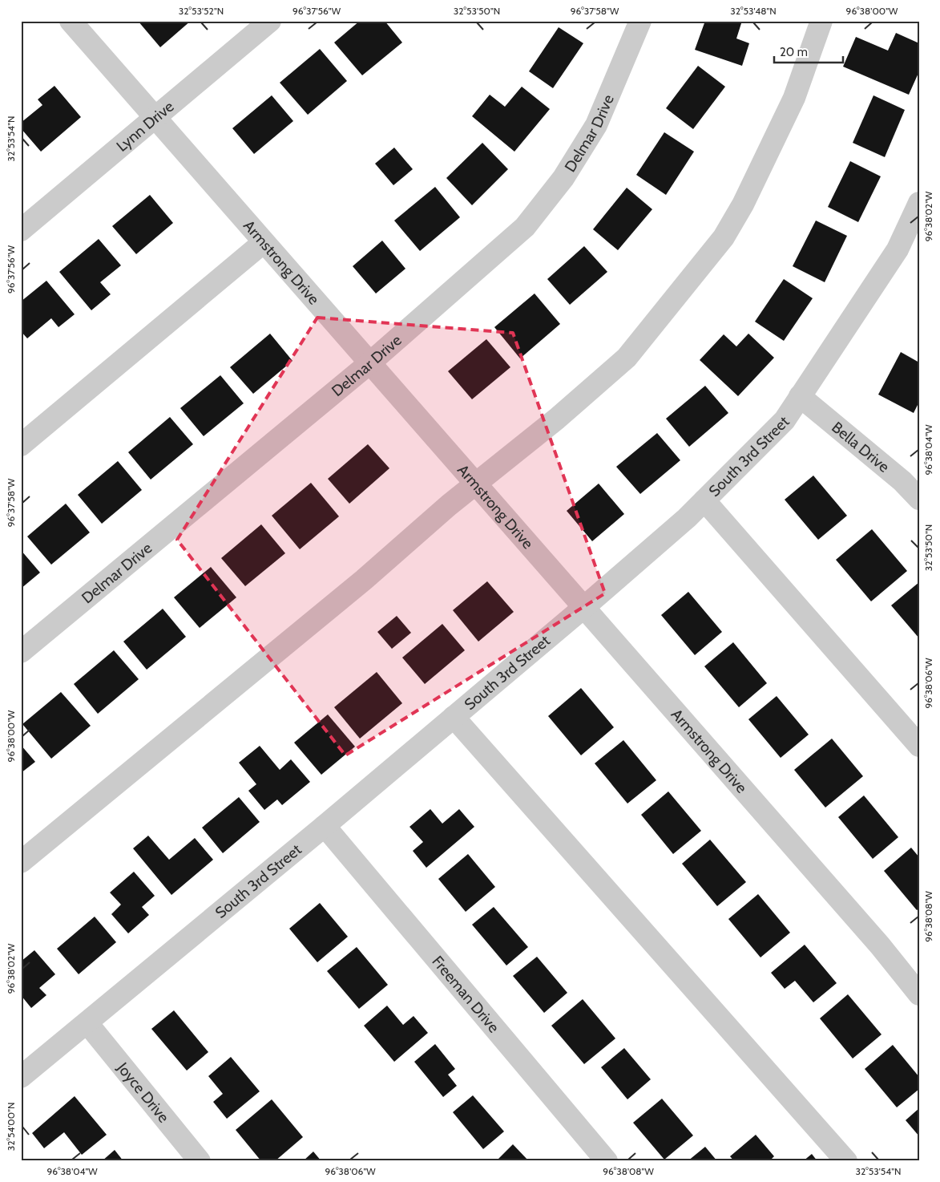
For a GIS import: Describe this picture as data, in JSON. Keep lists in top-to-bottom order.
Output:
{
  "streets": {
    "street": [
      "Lynn Drive",
      "Delmar Drive",
      "Armstrong Drive",
      "Bella Drive",
      "South 3rd Street",
      "Freeman Drive",
      "Joyce Drive"
    ]
  },
  "crossings": [
    ["Lynn Drive", "Armstrong Drive"],
    ["Delmar Drive", "Armstrong Drive"],
    ["Armstrong Drive", "South 3rd Street"],
    ["Bella Drive", "South 3rd Street"],
    ["South 3rd Street", "Freeman Drive"],
    ["South 3rd Street", "Joyce Drive"]
  ],
  "scale_bar": "20 m",
  "coordinates": [
    "32°53'52\"N",
    "96°37'56\"W",
    "32°53'50\"N",
    "96°37'58\"W",
    "32°53'48\"N",
    "96°38'00\"W",
    "32°53'54\"N",
    "96°38'02\"W",
    "96°38'04\"W",
    "96°38'06\"W",
    "96°38'08\"W",
    "32°54'00\"N"
  ]
}
